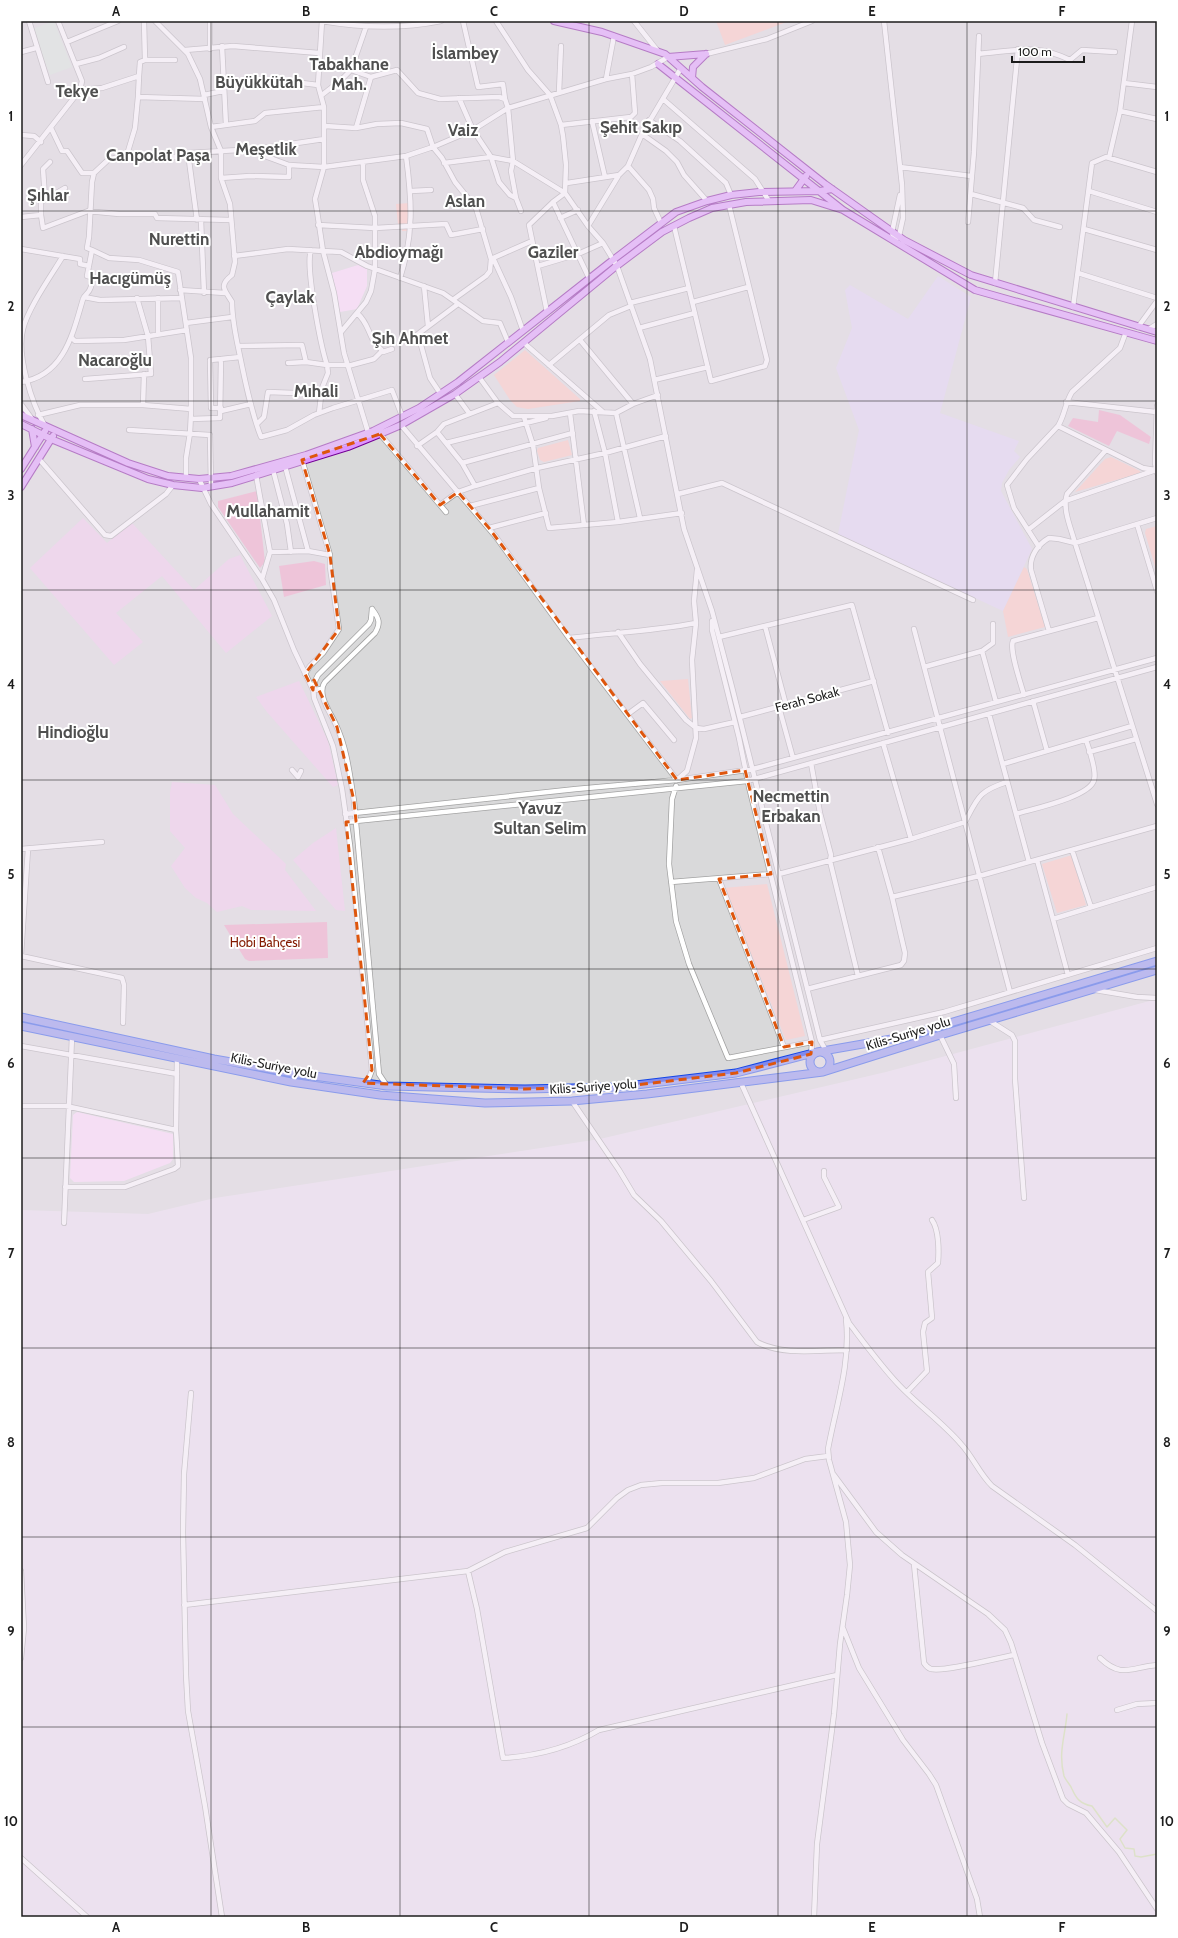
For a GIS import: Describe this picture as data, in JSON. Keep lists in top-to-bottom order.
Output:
{
  "streets": {
    "highway": ["Kilis-Suriye yolu"],
    "street": ["Ferah Sokak"]
  },
  "districts": [
    "İslambey",
    "Tabakhane Mah.",
    "Büyükkütah",
    "Tekye",
    "Şehit Sakıp",
    "Vaiz",
    "Meşetlik",
    "Canpolat Paşa",
    "Şıhlar",
    "Aslan",
    "Nurettin",
    "Abdioymağı",
    "Gaziler",
    "Hacıgümüş",
    "Çaylak",
    "Şıh Ahmet",
    "Nacaroğlu",
    "Mıhali",
    "Mullahamit",
    "Hindioğlu",
    "Necmettin Erbakan",
    "Yavuz Sultan Selim"
  ],
  "parks": ["Hobi Bahçesi"],
  "scale_bar": "100 m",
  "grid": {
    "columns": [
      "A",
      "B",
      "C",
      "D",
      "E",
      "F"
    ],
    "rows": [
      "1",
      "2",
      "3",
      "4",
      "5",
      "6",
      "7",
      "8",
      "9",
      "10"
    ]
  }
}
